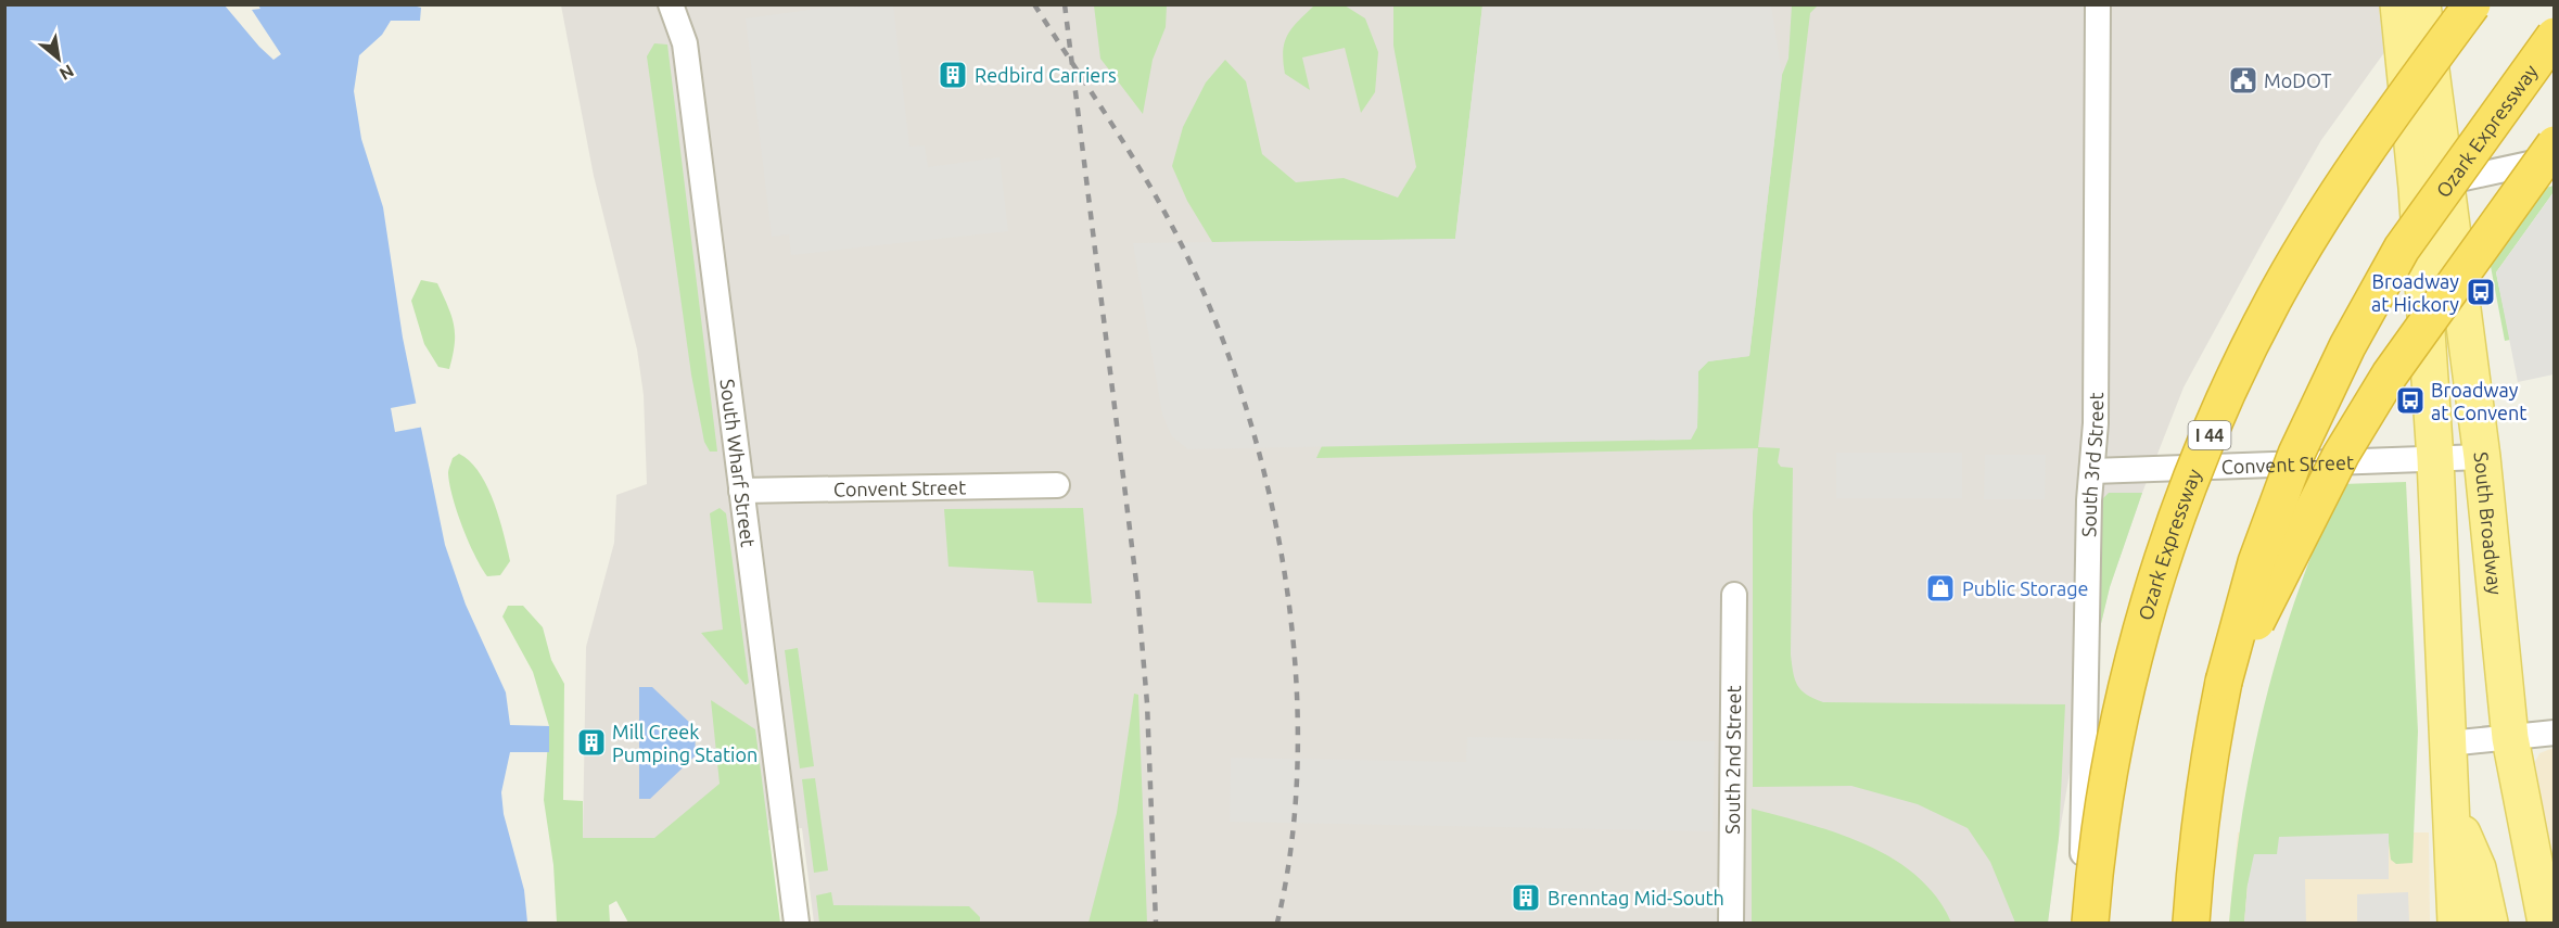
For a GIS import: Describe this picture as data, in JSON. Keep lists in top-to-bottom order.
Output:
{
  "streets": {
    "highway": ["Ozark Expressway", "I 44"],
    "main road": ["South Broadway"],
    "street": [
      "South Wharf Street",
      "South 3rd Street",
      "Convent Street",
      "South 2nd Street"
    ]
  },
  "crossings": [
    ["South Wharf Street", "Convent Street"],
    ["South 3rd Street", "Convent Street"],
    ["Convent Street", "South Broadway"]
  ],
  "places": {
    "building": ["Redbird Carriers", "Mill Creek Pumping Station", "Brenntag Mid-South"],
    "public building": ["MoDOT"],
    "bus stop": ["Broadway at Hickory", "Broadway at Convent"],
    "shop": ["Public Storage"]
  },
  "north": "bottom right"
}
